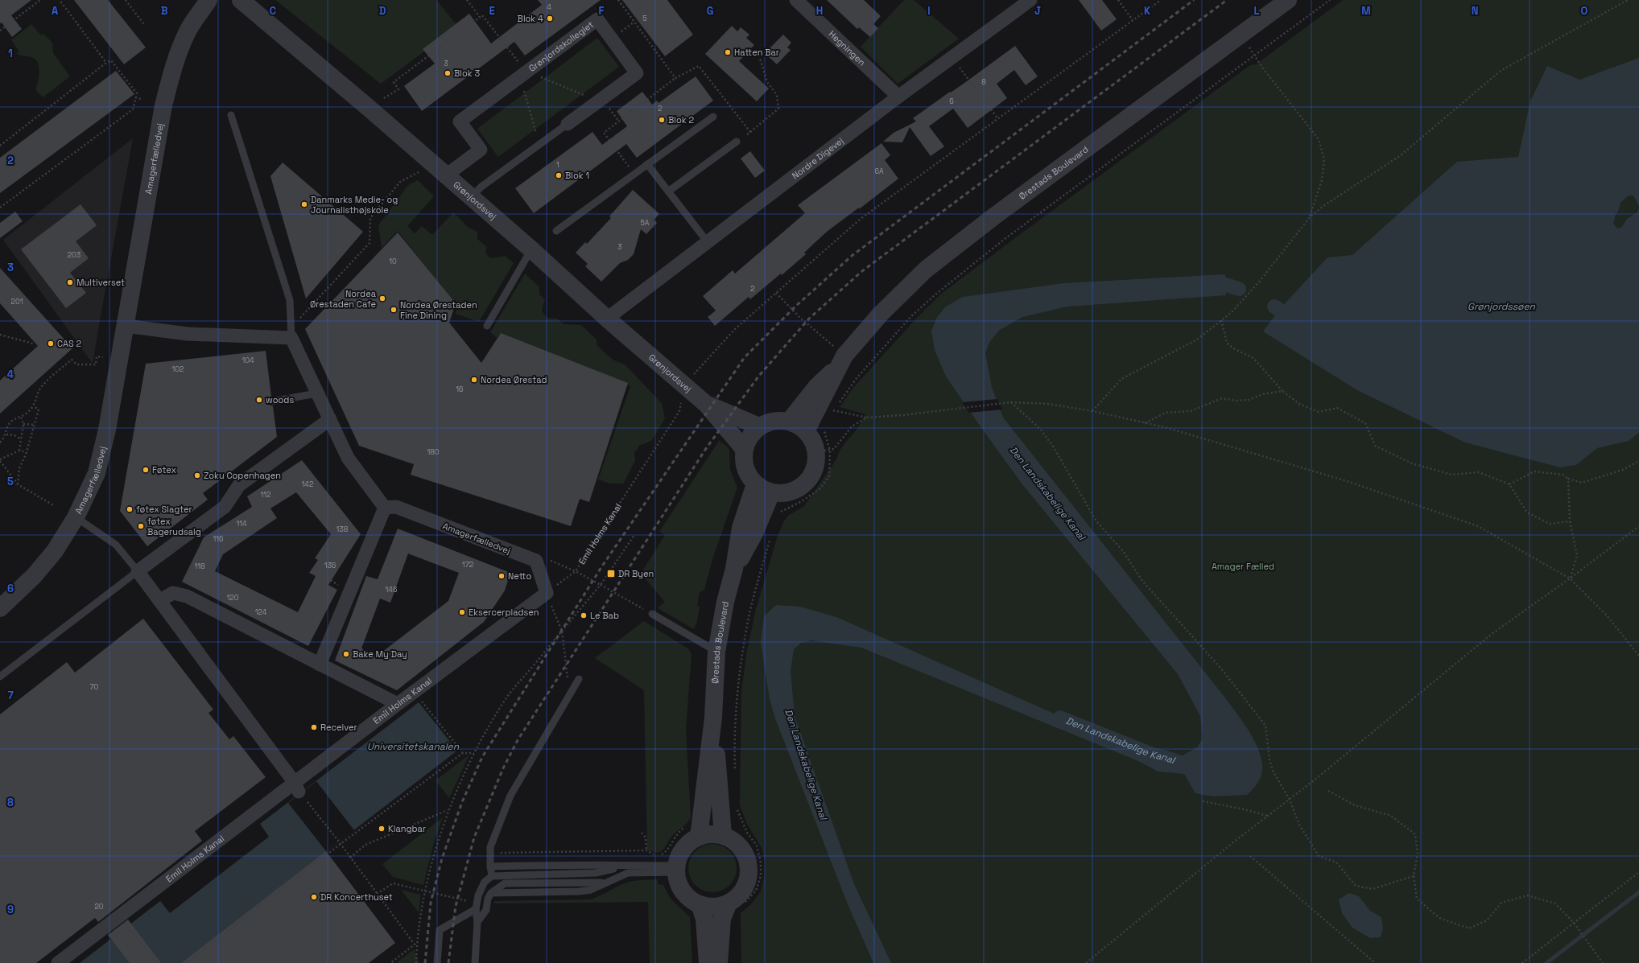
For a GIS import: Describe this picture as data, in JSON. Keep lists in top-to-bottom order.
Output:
{
  "streets": {
    "street": [
      "Grønjordskollegiet",
      "Hegningen",
      "Nordre Digevej",
      "Amagerfælledvej",
      "Ørestads Boulevard",
      "Grønjordsvej",
      "Emil Holms Kanal"
    ]
  },
  "crossings": [
    ["Grønjordskollegiet", "Grønjordsvej"],
    ["Hegningen", "Nordre Digevej"],
    ["Nordre Digevej", "Grønjordsvej"],
    ["Amagerfælledvej", "Emil Holms Kanal"],
    ["Ørestads Boulevard", "Grønjordsvej"],
    ["Grønjordsvej", "Emil Holms Kanal"]
  ],
  "water": ["Grønjordssøen", "Den Landskabelige Kanal", "Universitetskanalen"],
  "parks": ["Amager Fælled"],
  "places": {
    "other": [
      "Blok 4",
      "Hatten Bar",
      "Blok 3",
      "Blok 2",
      "Blok 1",
      "Danmarks Medie- og Journalisthøjskole",
      "Multiverset",
      "Nordea Ørestaden Cafe",
      "Nordea Ørestaden Fine Dining",
      "CAS 2",
      "Nordea Ørestad",
      "woods",
      "Føtex",
      "Zoku Copenhagen",
      "føtex Slagter",
      "føtex Bagerudsalg",
      "Netto",
      "Eksercerpladsen",
      "Le Bab",
      "Bake My Day",
      "Receiver",
      "Klangbar",
      "DR Koncerthuset"
    ],
    "transit": ["DR Byen"]
  },
  "house_numbers": [
    "4",
    "5",
    "3",
    "8",
    "6",
    "2",
    "1",
    "6A",
    "5A",
    "3",
    "203",
    "10",
    "2",
    "201",
    "104",
    "102",
    "16",
    "180",
    "142",
    "112",
    "114",
    "138",
    "116",
    "172",
    "136",
    "118",
    "146",
    "120",
    "124",
    "70",
    "20"
  ],
  "grid": {
    "columns": [
      "A",
      "B",
      "C",
      "D",
      "E",
      "F",
      "G",
      "H",
      "I",
      "J",
      "K",
      "L",
      "M",
      "N",
      "O"
    ],
    "rows": [
      "1",
      "2",
      "3",
      "4",
      "5",
      "6",
      "7",
      "8",
      "9"
    ]
  }
}
